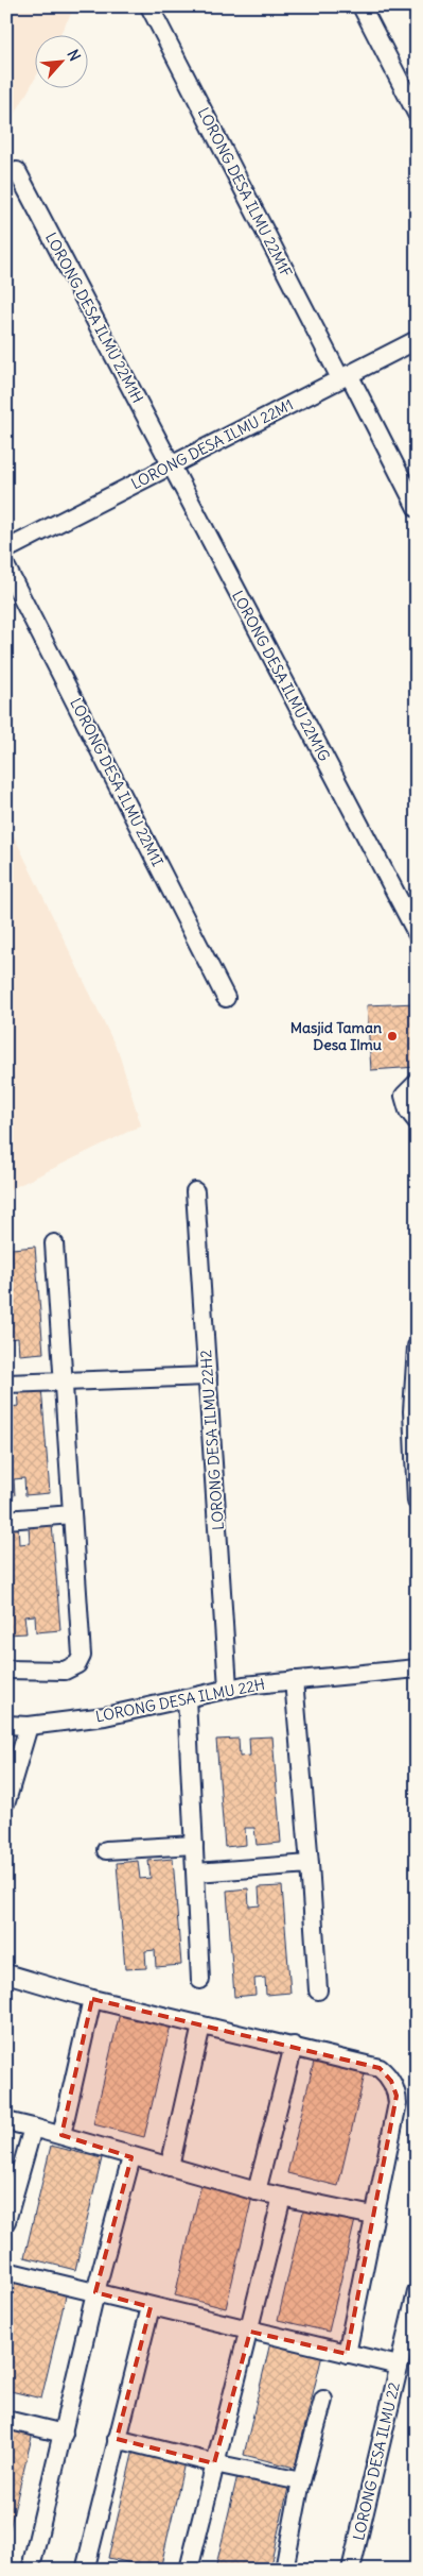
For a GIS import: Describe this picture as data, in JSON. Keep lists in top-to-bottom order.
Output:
{
  "streets": {
    "street": [
      "LORONG DESA ILMU 22M1F",
      "LORONG DESA ILMU 22M1H",
      "LORONG DESA ILMU 22M1",
      "LORONG DESA ILMU 22M1G",
      "LORONG DESA ILMU 22M1I",
      "LORONG DESA ILMU 22H2",
      "LORONG DESA ILMU 22H",
      "LORONG DESA ILMU 22"
    ]
  },
  "crossings": [
    ["LORONG DESA ILMU 22M1F", "LORONG DESA ILMU 22M1"],
    ["LORONG DESA ILMU 22M1H", "LORONG DESA ILMU 22M1"],
    ["LORONG DESA ILMU 22M1H", "LORONG DESA ILMU 22M1G"],
    ["LORONG DESA ILMU 22M1", "LORONG DESA ILMU 22M1G"],
    ["LORONG DESA ILMU 22H2", "LORONG DESA ILMU 22H"]
  ],
  "places": ["Masjid Taman Desa Ilmu"],
  "north": "top right"
}
